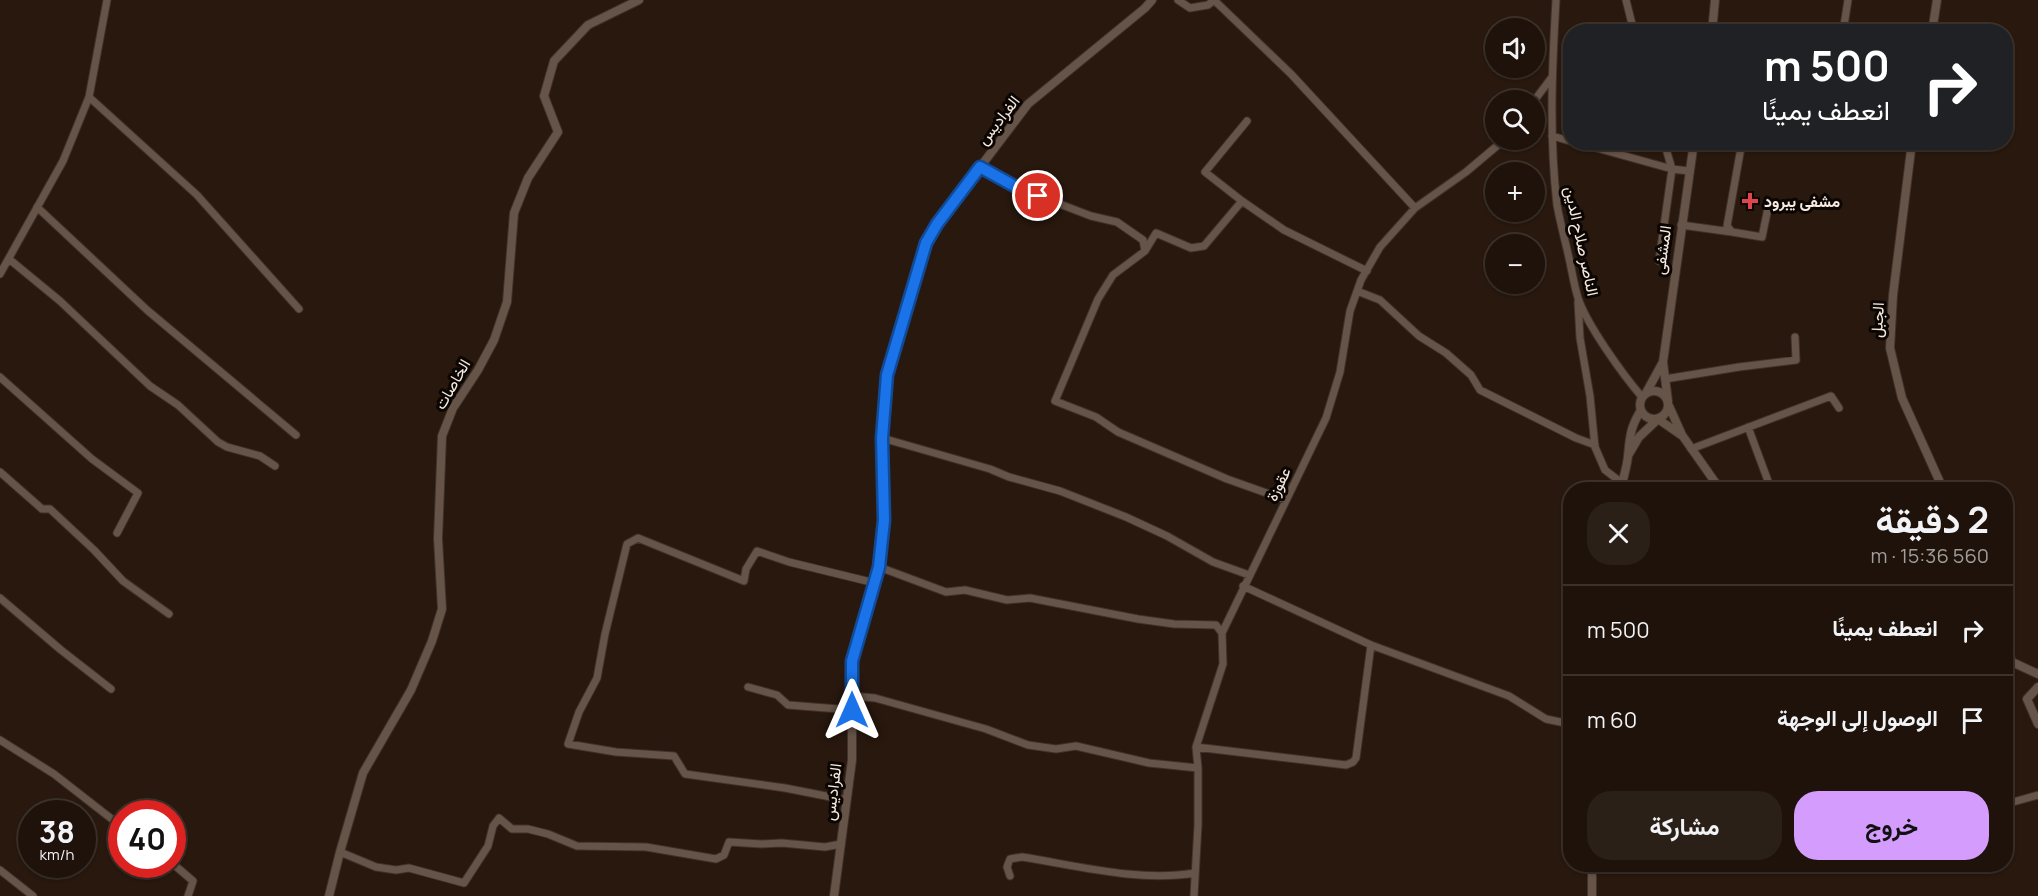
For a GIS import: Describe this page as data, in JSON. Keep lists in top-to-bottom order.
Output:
{
  "streets": {
    "street": [
      "الفراديس",
      "الناصر صلاح الدين",
      "المشفى",
      "الجبل",
      "الخاصات",
      "عقوزة"
    ]
  },
  "places": {
    "health": ["مشفى يبرود"]
  },
  "page": {
    "map_buttons": ["+", "−"],
    "turn": ["500 m", "انعطف يمينًا"],
    "heading": ["2 دقيقة", "560 m · 15:36"],
    "list": [
      {
        "name": "انعطف يمينًا",
        "value": "500 m"
      },
      {
        "name": "الوصول إلى الوجهة",
        "value": "60 m"
      }
    ],
    "buttons": ["خروج", "مشاركة"],
    "speed": "38 km/h",
    "limit": "40"
  }
}
